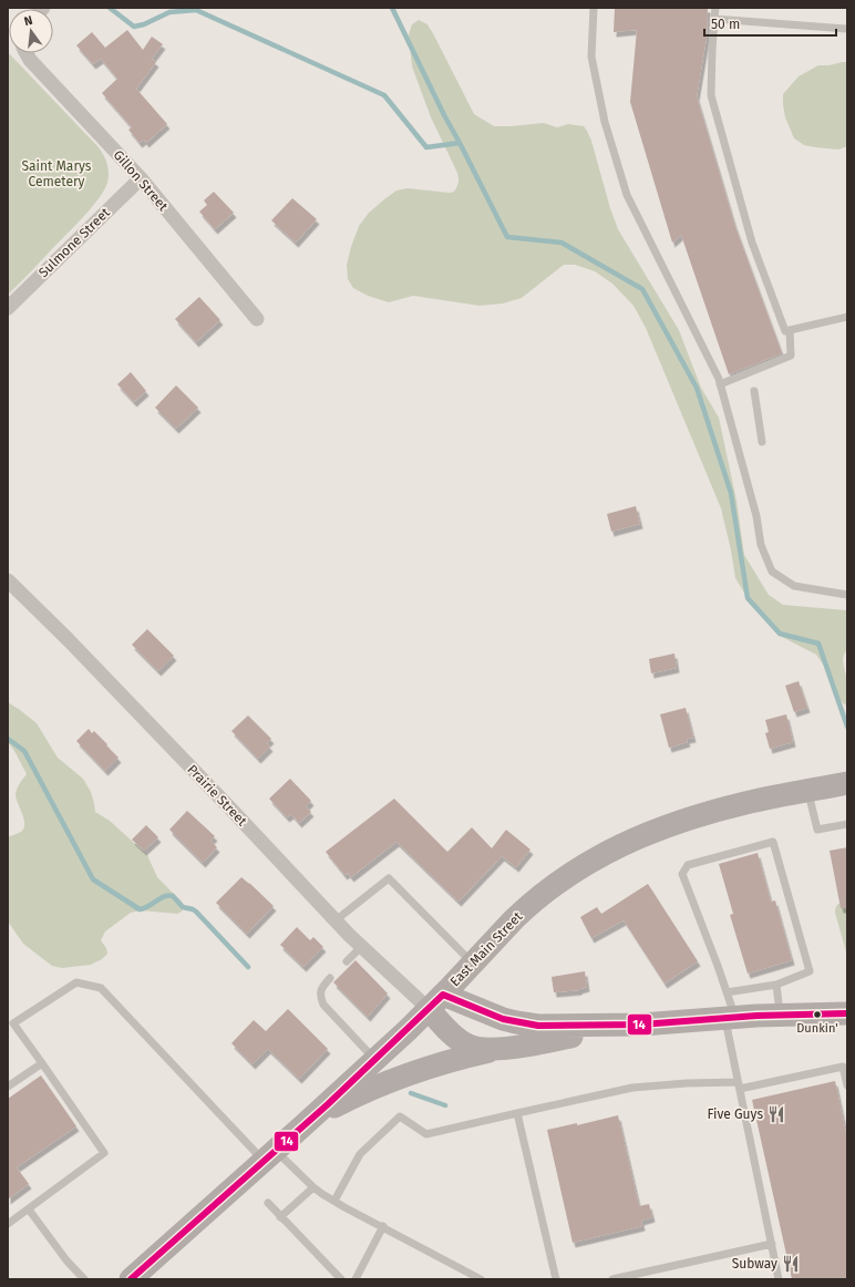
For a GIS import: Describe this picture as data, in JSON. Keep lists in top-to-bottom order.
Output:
{
  "streets": {
    "main road": ["East Main Street"],
    "street": ["Gillon Street", "Sulmone Street", "Prairie Street"]
  },
  "crossings": [
    ["Gillon Street", "Sulmone Street"],
    ["Prairie Street", "East Main Street"]
  ],
  "parks": ["Saint Marys Cemetery"],
  "places": {
    "other": ["Dunkin'"],
    "restaurant": ["Five Guys", "Subway"]
  },
  "lines": ["transit line 14"],
  "scale_bar": "50 m",
  "north": "top"
}
